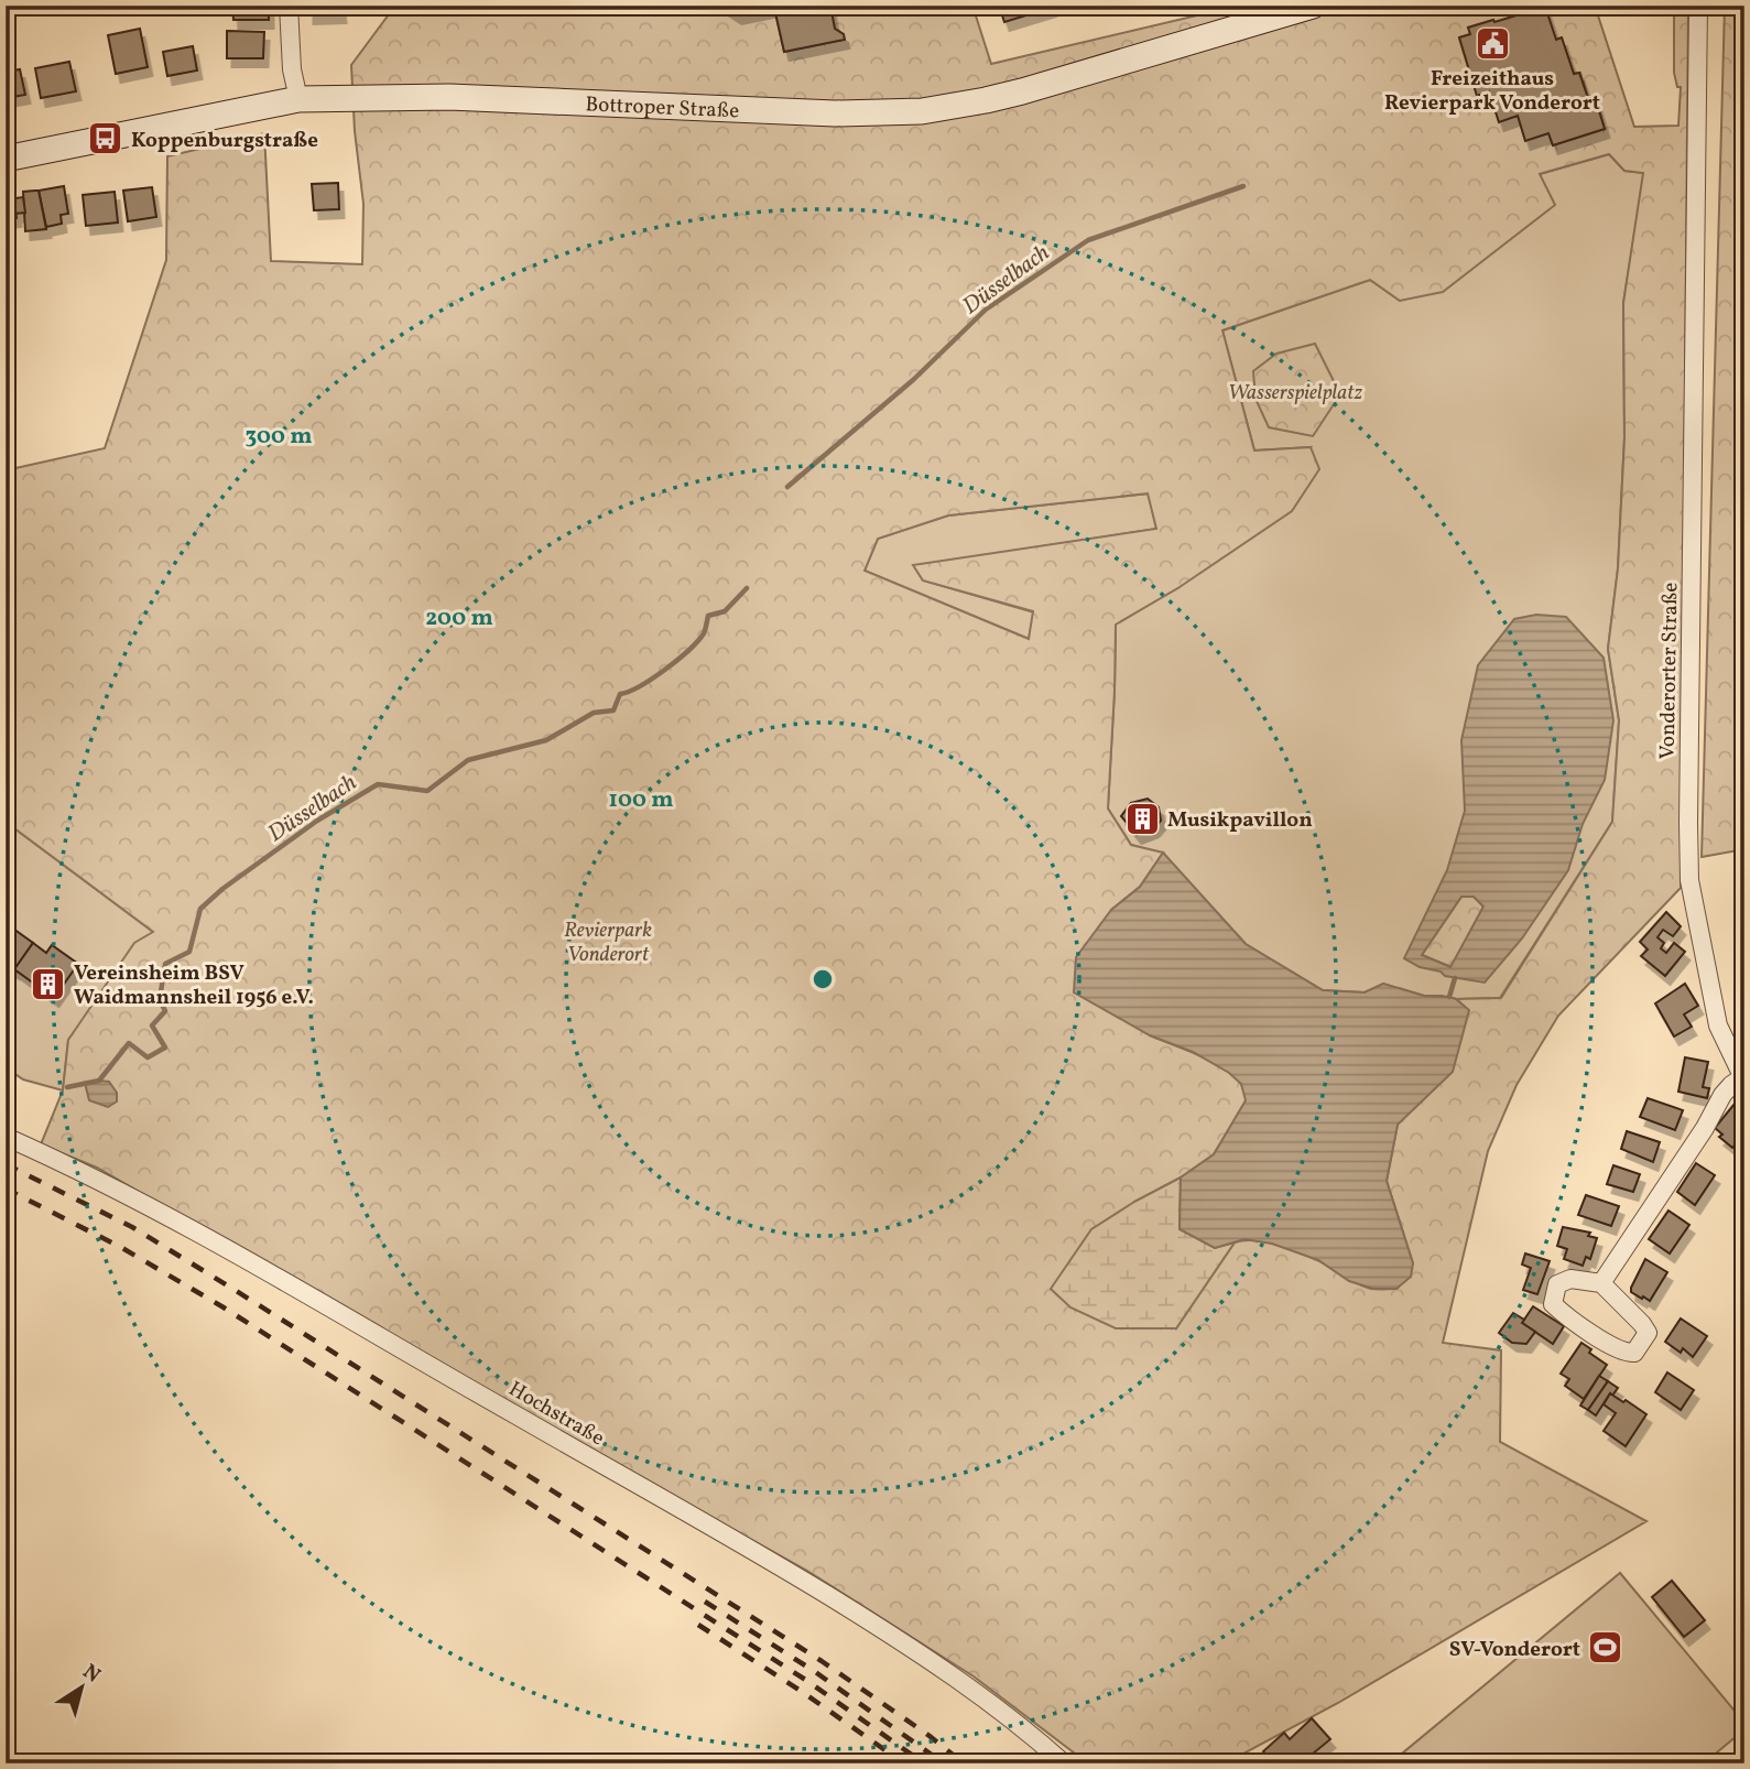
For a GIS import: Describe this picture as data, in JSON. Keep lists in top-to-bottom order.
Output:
{
  "streets": {
    "main road": ["Bottroper Straße"],
    "street": ["Vonderorter Straße", "Hochstraße"]
  },
  "water": ["Düsselbach"],
  "parks": ["Wasserspielplatz", "Revierpark Vonderort"],
  "places": {
    "public building": ["Freizeithaus Revierpark Vonderort"],
    "bus stop": ["Koppenburgstraße"],
    "building": ["Musikpavillon", "Vereinsheim BSV Waidmannsheil 1956 e.V."],
    "sports": ["SV-Vonderort"]
  },
  "north": "top right",
  "rings": ["300 m", "200 m", "100 m"]
}
